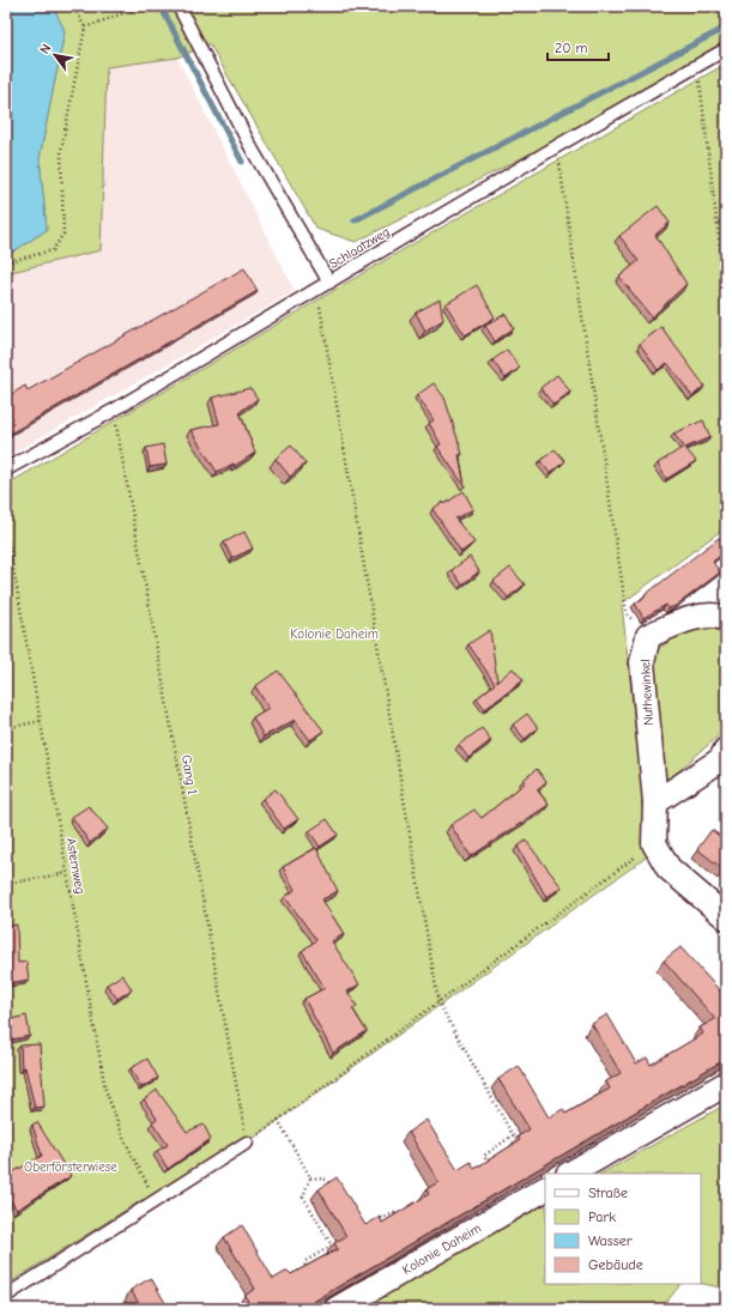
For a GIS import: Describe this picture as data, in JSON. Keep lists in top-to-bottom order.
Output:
{
  "streets": {
    "street": ["Nuthewinkel", "Kolonie Daheim"],
    "lane": ["Schlaatzweg"],
    "path": ["Gang 1", "Asternweg"]
  },
  "crossings": [
    ["Schlaatzweg", "Gang 1"]
  ],
  "parks": ["Kolonie Daheim", "Oberförsterwiese"],
  "legend": [
    "Straße",
    "Park",
    "Wasser",
    "Gebäude"
  ],
  "scale_bar": "20 m",
  "north": "top left"
}
